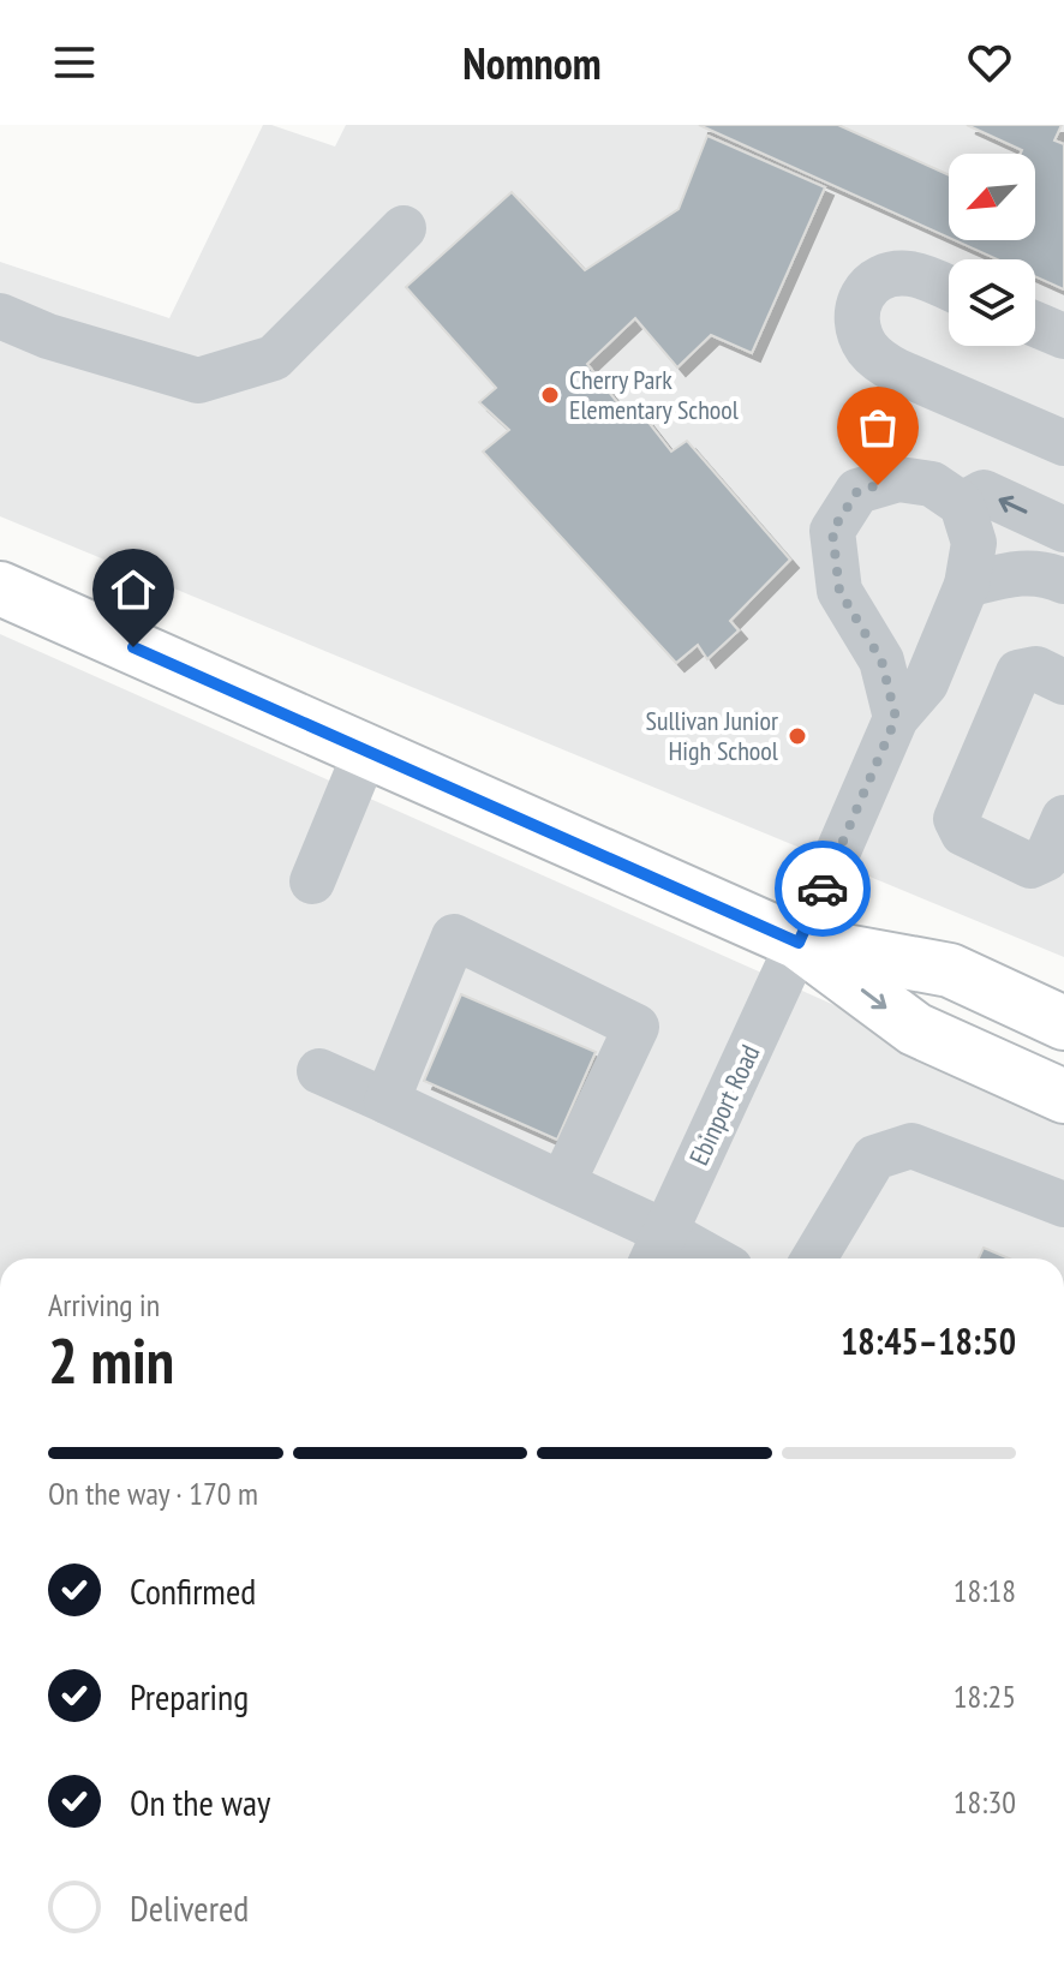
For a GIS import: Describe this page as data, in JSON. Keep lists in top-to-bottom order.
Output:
{
  "streets": {
    "street": ["Ebinport Road"]
  },
  "places": ["Cherry Park Elementary School", "Sullivan Junior High School"],
  "north": "bottom left",
  "page": {
    "header": "Nomnom",
    "heading": ["2 min", "Arriving in", "18:45–18:50"],
    "bar": "On the way · 170 m",
    "list": [
      ["Confirmed", "18:18"],
      ["Preparing", "18:25"],
      ["On the way", "18:30"],
      "Delivered"
    ]
  }
}
